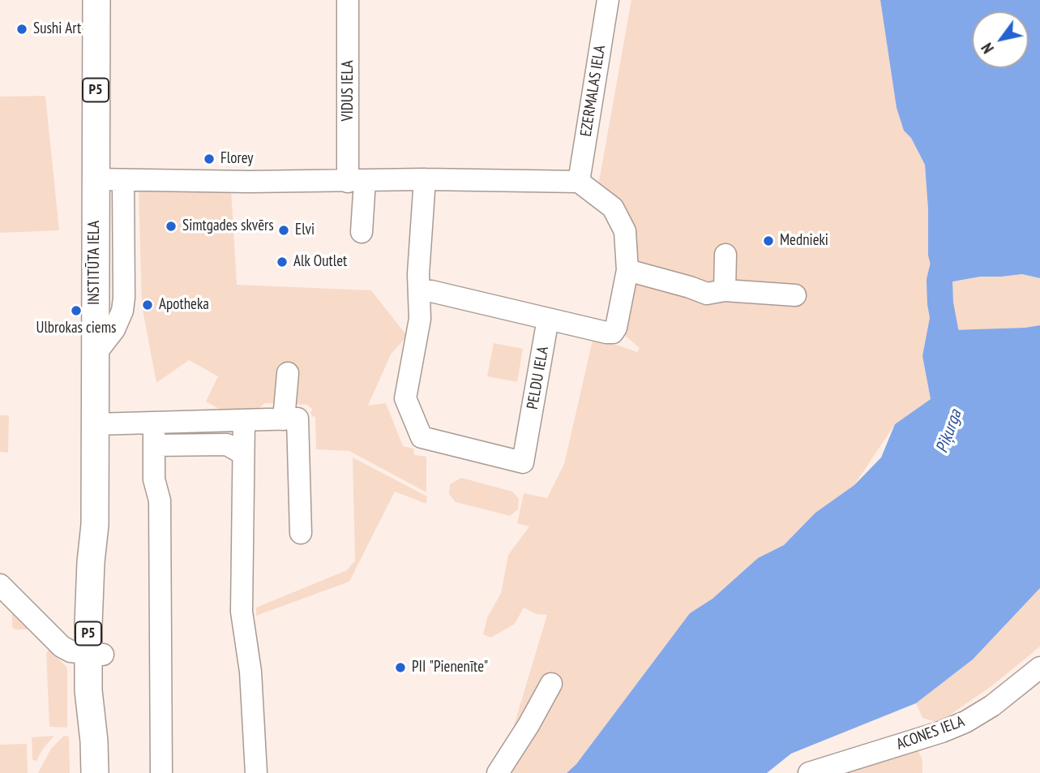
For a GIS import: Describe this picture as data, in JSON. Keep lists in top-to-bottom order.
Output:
{
  "streets": {
    "main road": ["P5", "INSTITŪTA IELA"],
    "street": [
      "VIDUS IELA",
      "EZERMALAS IELA",
      "PELDU IELA",
      "ACONES IELA"
    ]
  },
  "water": ["Piķurga"],
  "places": [
    "Sushi Art",
    "Florey",
    "Simtgades skvērs",
    "Elvi",
    "Mednieki",
    "Alk Outlet",
    "Apotheka",
    "Ulbrokas ciems",
    "PII \"Pienenīte\""
  ],
  "north": "bottom left"
}
